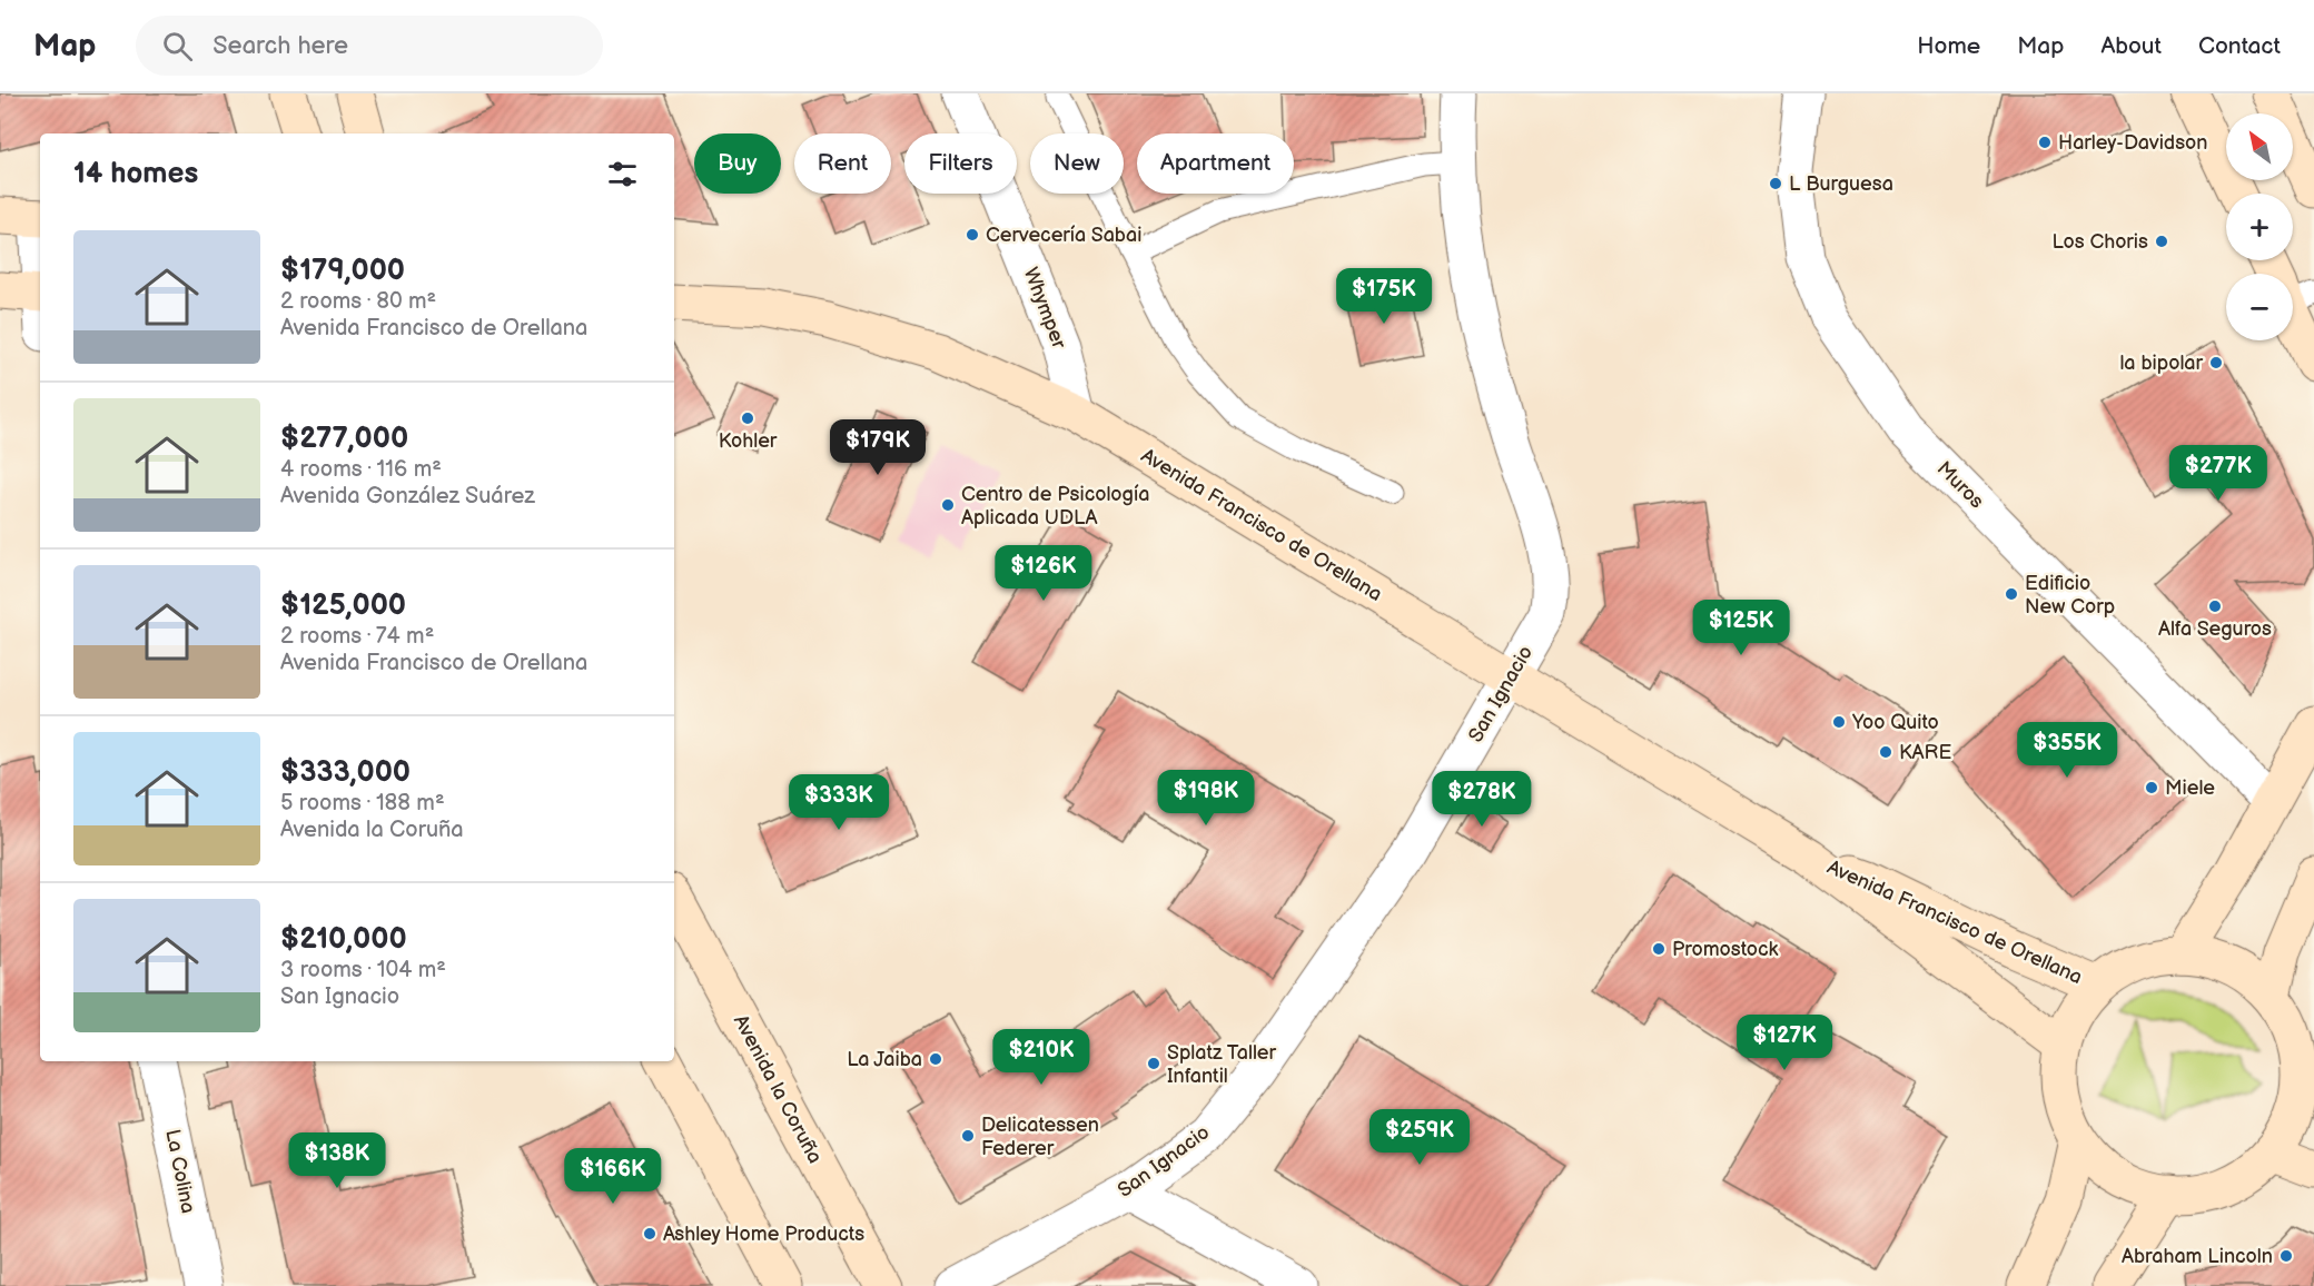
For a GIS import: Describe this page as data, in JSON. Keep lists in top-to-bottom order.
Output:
{
  "streets": {
    "main road": ["Avenida Francisco de Orellana", "Avenida la Coruña"],
    "street": [
      "Whymper",
      "Muros",
      "San Ignacio",
      "La Colina"
    ]
  },
  "crossings": [
    ["Whymper", "Avenida Francisco de Orellana"],
    ["Avenida Francisco de Orellana", "San Ignacio"]
  ],
  "places": [
    "Harley-Davidson",
    "L Burguesa",
    "Cervecería Sabai",
    "Los Choris",
    "la bipolar",
    "Kohler",
    "Centro de Psicología Aplicada UDLA",
    "Edificio New Corp",
    "Alfa Seguros",
    "Yoo Quito",
    "KARE",
    "Miele",
    "Promostock",
    "La Jaiba",
    "Splatz Taller Infantil",
    "Delicatessen Federer",
    "Ashley Home Products",
    "Abraham Lincoln"
  ],
  "north": "top left",
  "page": {
    "header": "Map",
    "search": "Search here",
    "nav": [
      "Home",
      "Map",
      "About",
      "Contact"
    ],
    "map_buttons": ["+", "−"],
    "chip": [
      "Buy",
      "Rent",
      "Filters",
      "New",
      "Apartment"
    ],
    "heading": "14 homes",
    "list": [
      {
        "name": "$179,000",
        "note": "2 rooms · 80 m² · Avenida Francisco de Orellana"
      },
      {
        "name": "$277,000",
        "note": "4 rooms · 116 m² · Avenida González Suárez"
      },
      {
        "name": "$125,000",
        "note": "2 rooms · 74 m² · Avenida Francisco de Orellana"
      },
      {
        "name": "$333,000",
        "note": "5 rooms · 188 m² · Avenida la Coruña"
      },
      {
        "name": "$210,000",
        "note": "3 rooms · 104 m² · San Ignacio"
      }
    ],
    "price": [
      "$175K",
      "$179K",
      "$277K",
      "$126K",
      "$125K",
      "$355K",
      "$198K",
      "$278K",
      "$333K",
      "$127K",
      "$210K",
      "$259K",
      "$138K",
      "$166K"
    ]
  }
}
